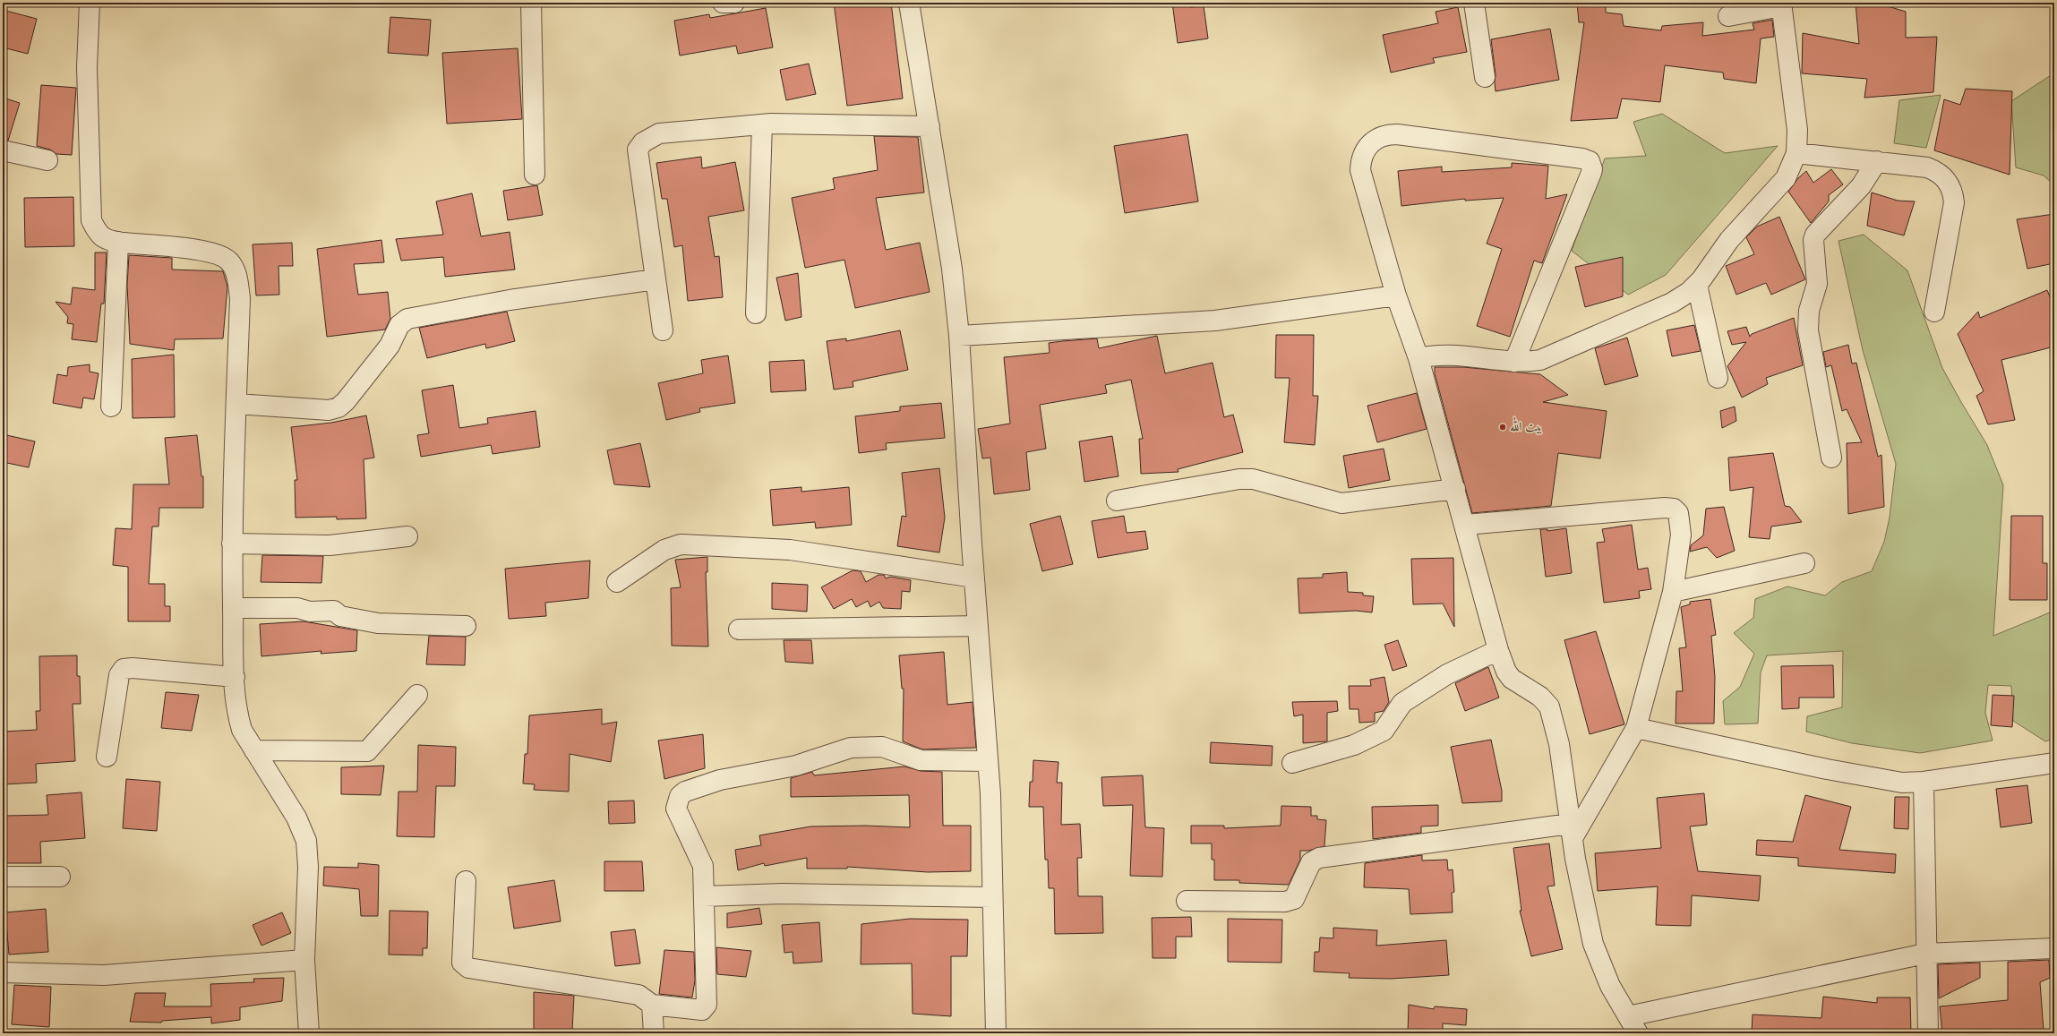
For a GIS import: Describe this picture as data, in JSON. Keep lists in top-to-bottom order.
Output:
{
  "places": ["بيت الله"]
}
